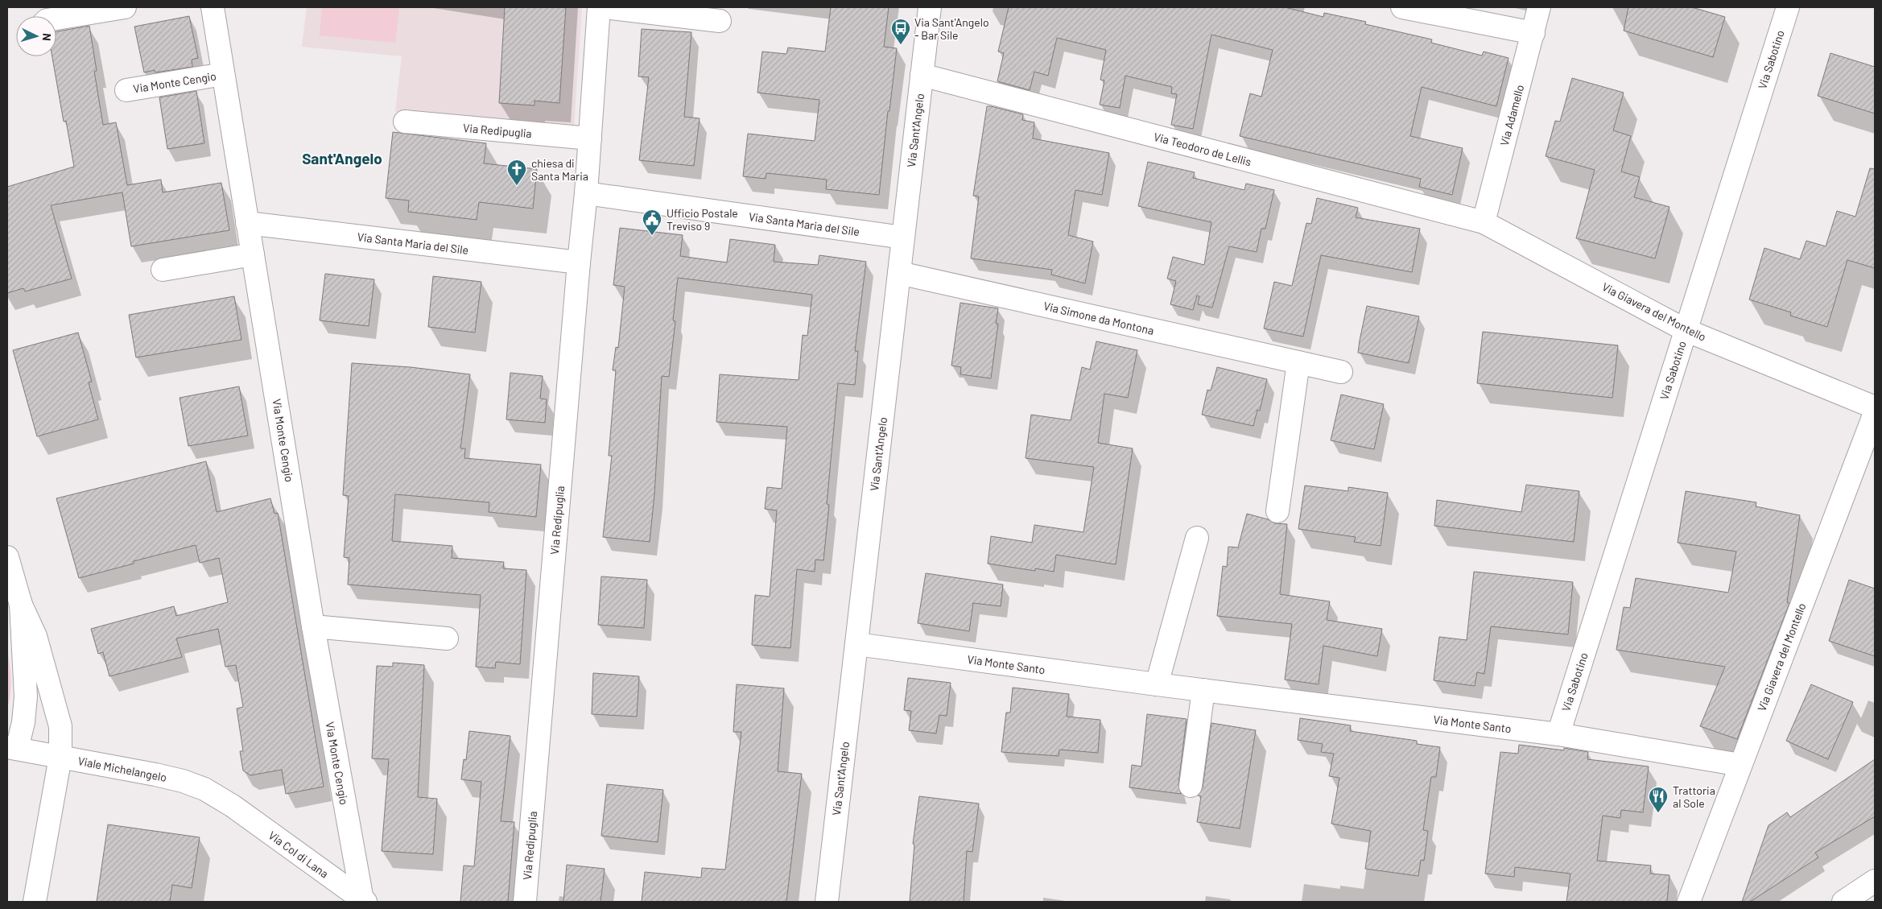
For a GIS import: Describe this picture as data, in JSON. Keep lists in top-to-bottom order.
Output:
{
  "streets": {
    "street": [
      "Via Sabotino",
      "Via Monte Cengio",
      "Via Adamello",
      "Via Redipuglia",
      "Via Sant'Angelo",
      "Via Teodoro de Lellis",
      "Via Santa Maria del Sile",
      "Via Giavera del Montello",
      "Via Simone da Montona",
      "Via Monte Santo",
      "Viale Michelangelo",
      "Via Col di Lana"
    ]
  },
  "crossings": [
    ["Via Sabotino", "Via Giavera del Montello"],
    ["Via Sabotino", "Via Monte Santo"],
    ["Via Monte Cengio", "Via Santa Maria del Sile"],
    ["Via Monte Cengio", "Via Col di Lana"],
    ["Via Adamello", "Via Teodoro de Lellis"],
    ["Via Adamello", "Via Giavera del Montello"],
    ["Via Redipuglia", "Via Santa Maria del Sile"],
    ["Via Sant'Angelo", "Via Teodoro de Lellis"],
    ["Via Sant'Angelo", "Via Santa Maria del Sile"],
    ["Via Sant'Angelo", "Via Simone da Montona"],
    ["Via Sant'Angelo", "Via Monte Santo"],
    ["Via Teodoro de Lellis", "Via Giavera del Montello"],
    ["Via Giavera del Montello", "Via Monte Santo"],
    ["Viale Michelangelo", "Via Col di Lana"]
  ],
  "districts": ["Sant'Angelo"],
  "places": {
    "bus stop": ["Via Sant'Angelo - Bar Sile"],
    "church": ["chiesa di Santa Maria"],
    "public building": ["Ufficio Postale Treviso 9"],
    "restaurant": ["Trattoria al Sole"]
  },
  "north": "right"
}
